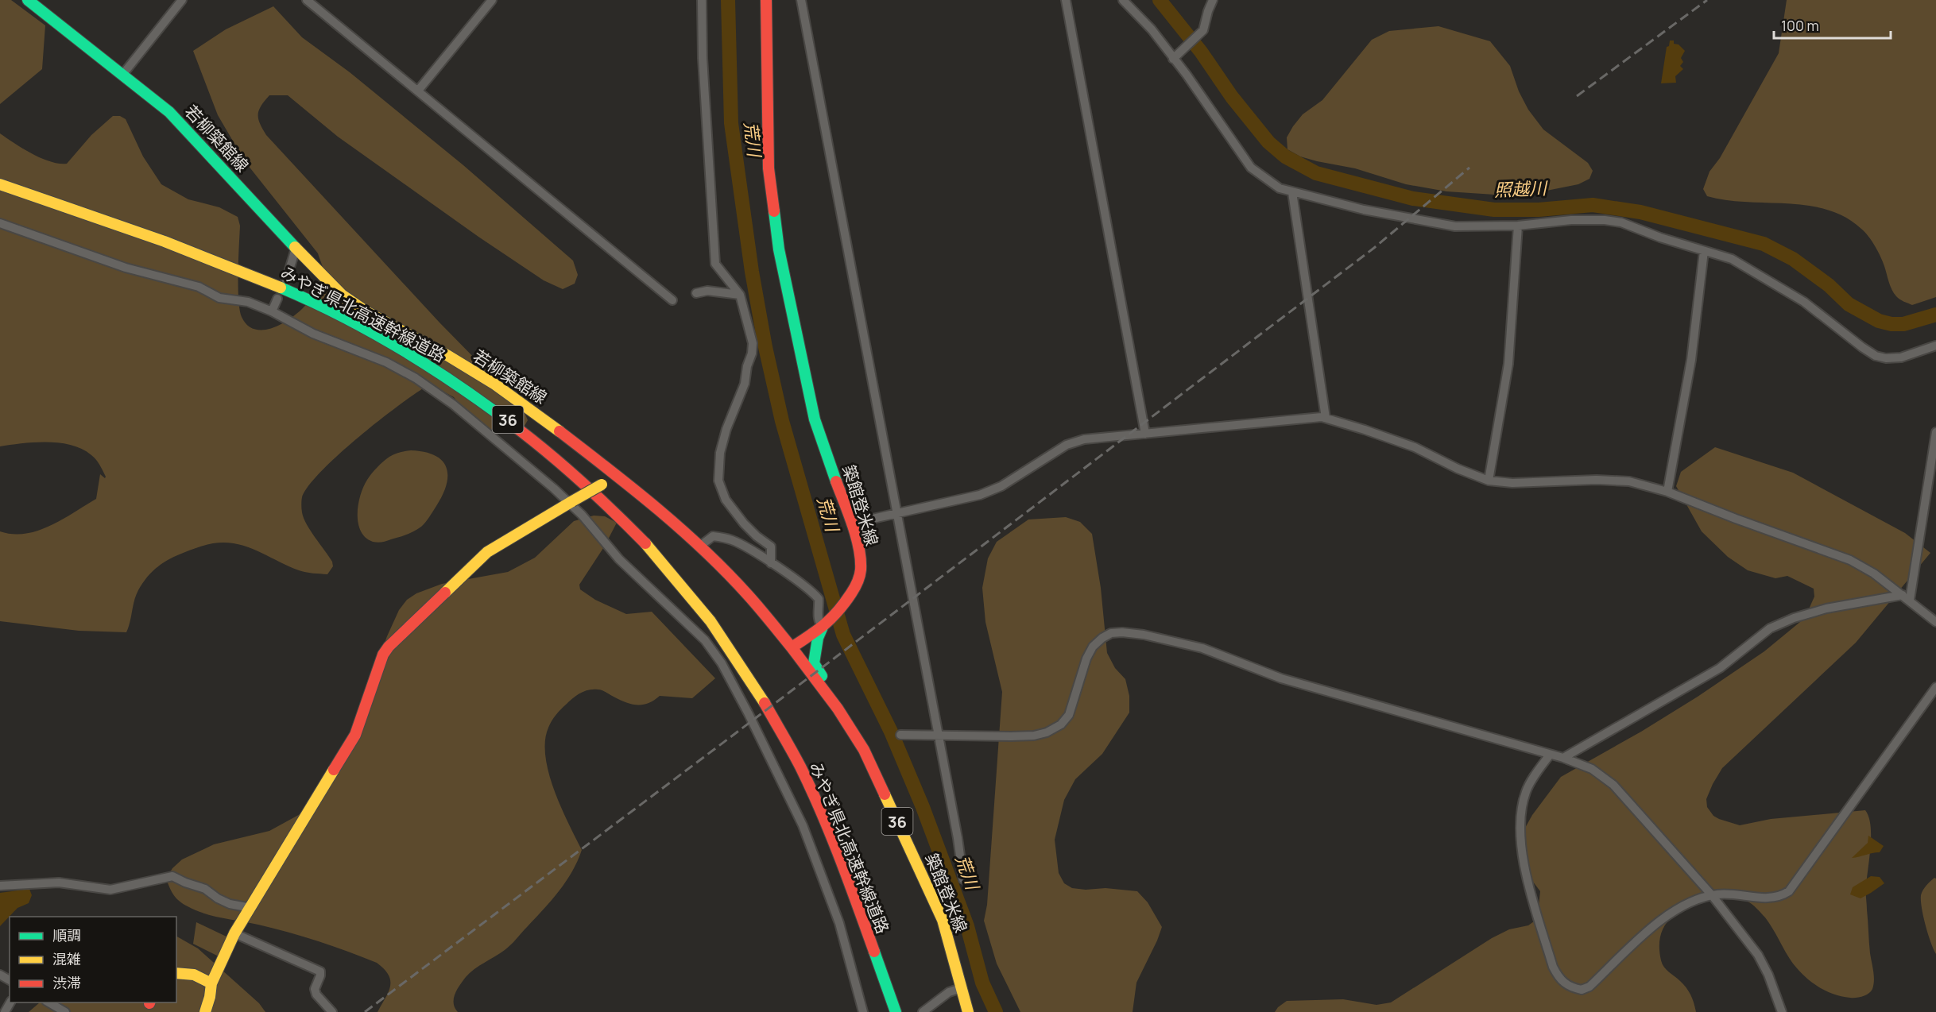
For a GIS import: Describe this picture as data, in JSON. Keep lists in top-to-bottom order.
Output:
{
  "streets": {
    "main road": [
      "若柳築館線",
      "みやぎ県北高速幹線道路",
      "36",
      "築館登米線"
    ]
  },
  "crossings": [
    ["若柳築館線", "築館登米線"]
  ],
  "water": ["荒川", "照越川"],
  "legend": ["順調", "混雑", "渋滞"],
  "scale_bar": "100 m"
}
